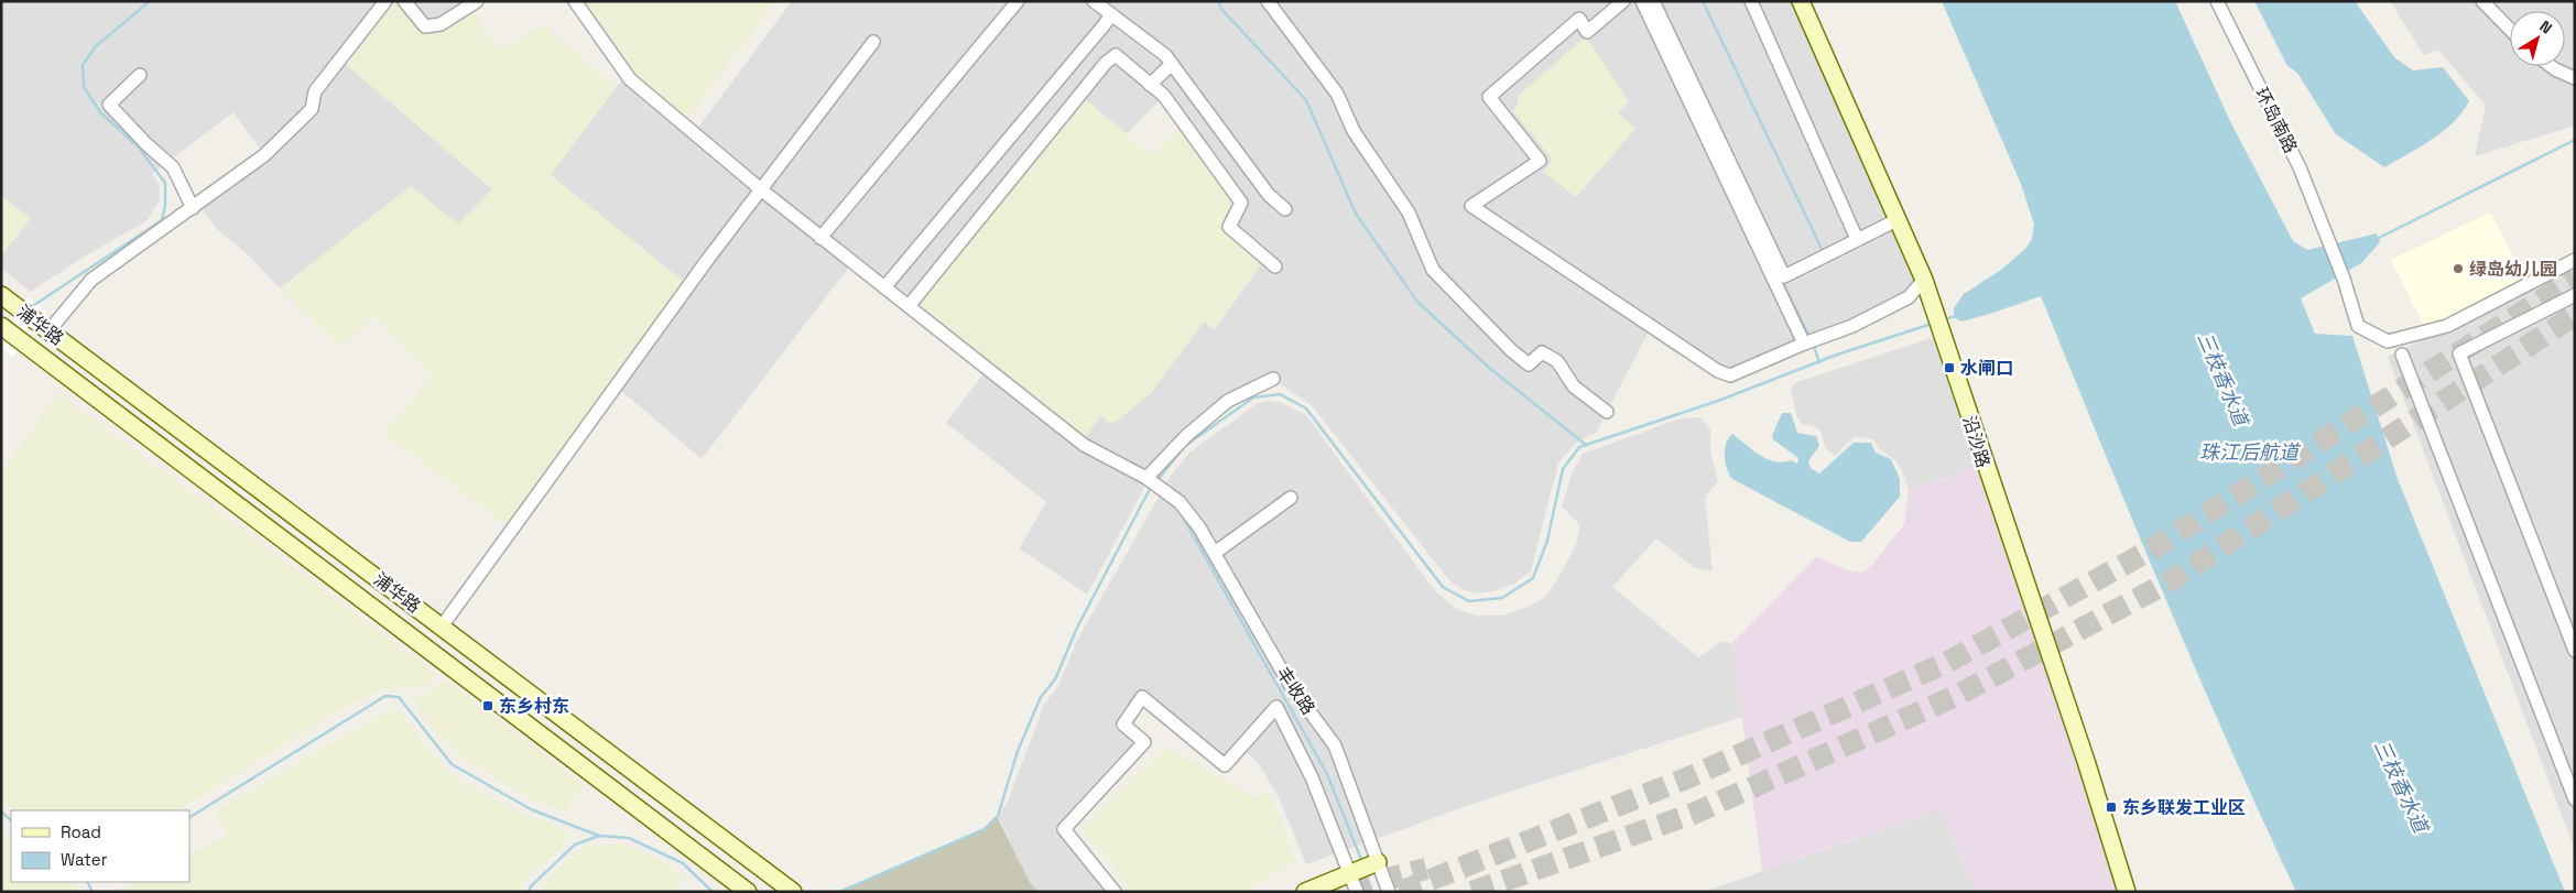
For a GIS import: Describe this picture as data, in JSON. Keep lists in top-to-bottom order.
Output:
{
  "streets": {
    "main road": ["浦华路", "沿沙路"],
    "street": ["环岛南路", "丰收路"]
  },
  "water": ["三枝香水道", "珠江后航道"],
  "places": {
    "other": ["绿岛幼儿园"],
    "transit": ["水闸口", "东乡村东", "东乡联发工业区"]
  },
  "legend": ["Road", "Water"],
  "north": "top right"
}
